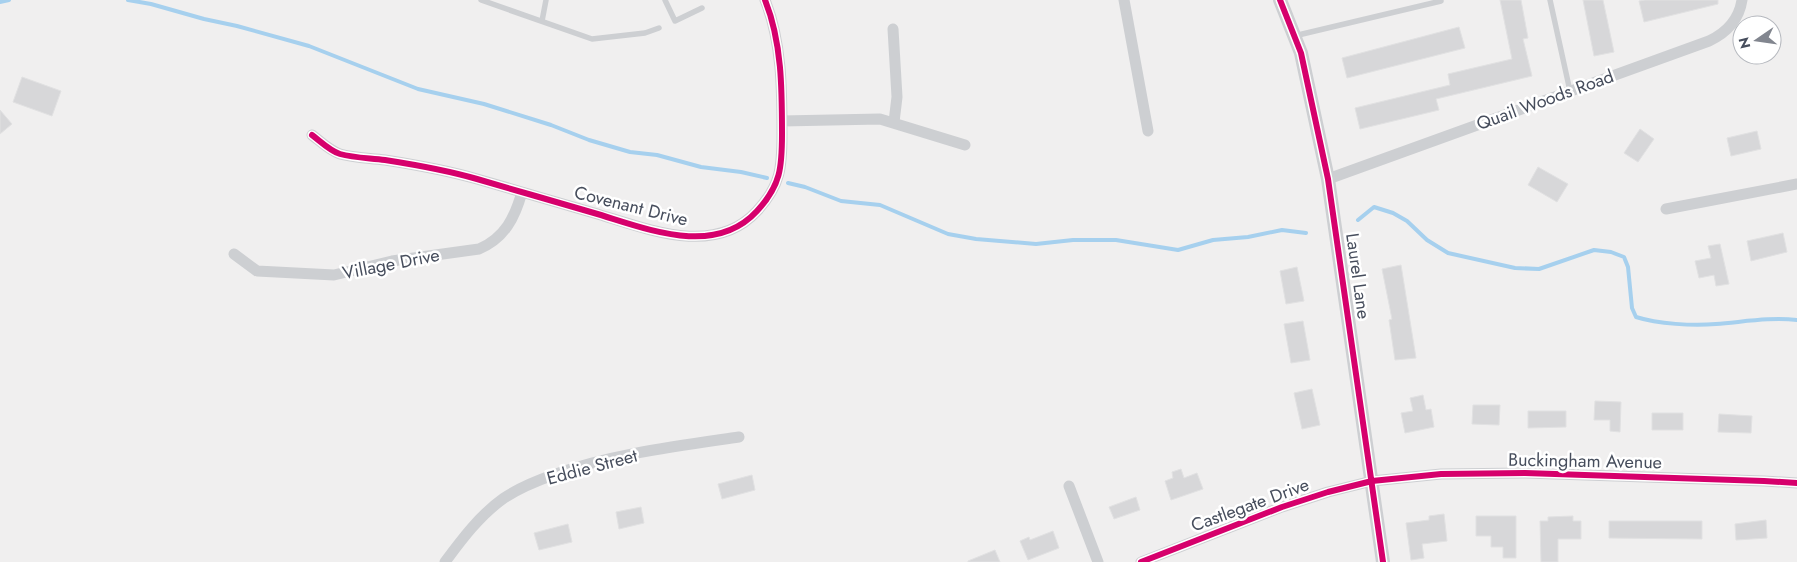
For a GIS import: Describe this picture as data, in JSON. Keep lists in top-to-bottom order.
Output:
{
  "streets": {
    "street": [
      "Quail Woods Road",
      "Covenant Drive",
      "Village Drive",
      "Laurel Lane",
      "Buckingham Avenue",
      "Eddie Street",
      "Castlegate Drive"
    ]
  },
  "crossings": [
    ["Quail Woods Road", "Laurel Lane"],
    ["Covenant Drive", "Village Drive"],
    ["Laurel Lane", "Buckingham Avenue"],
    ["Laurel Lane", "Castlegate Drive"],
    ["Buckingham Avenue", "Castlegate Drive"]
  ],
  "north": "left"
}
